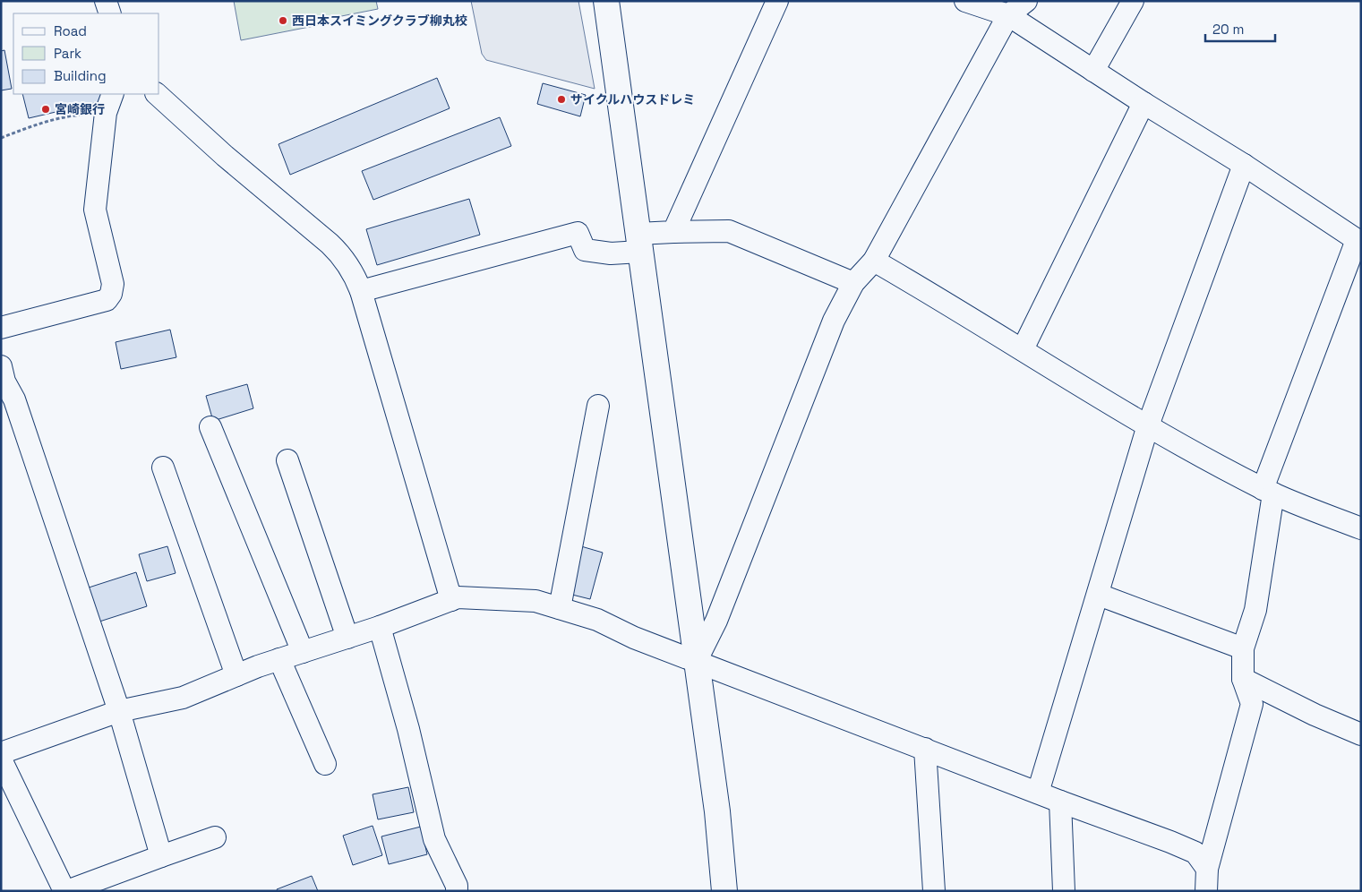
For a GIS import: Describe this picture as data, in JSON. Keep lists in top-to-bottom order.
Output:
{
  "places": ["西日本スイミングクラブ柳丸校", "サイクルハウスドレミ", "宮崎銀行"],
  "legend": ["Road", "Park", "Building"],
  "scale_bar": "20 m"
}
